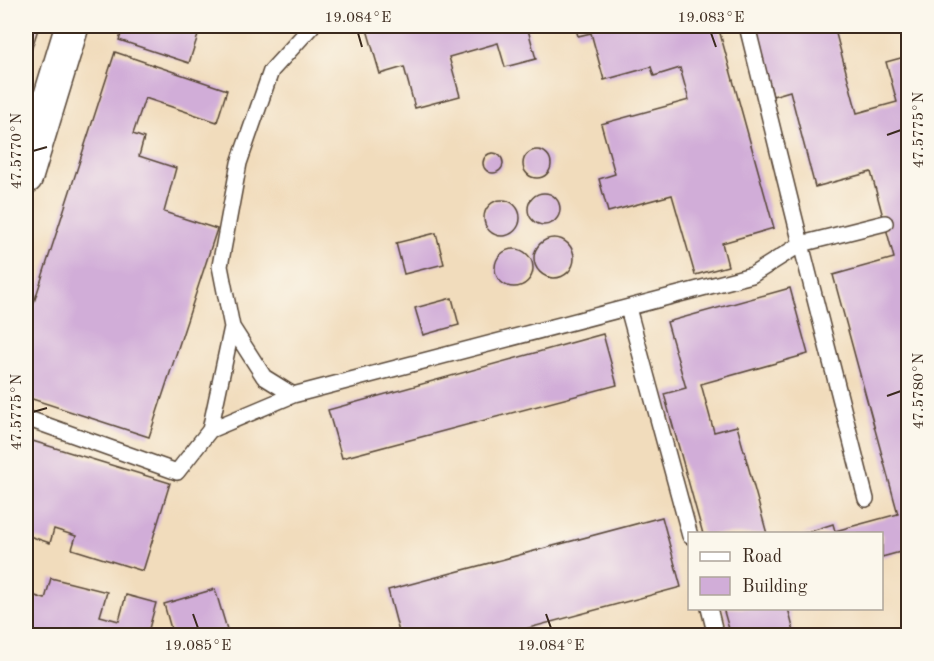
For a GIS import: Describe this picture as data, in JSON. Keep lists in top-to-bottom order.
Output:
{
  "legend": ["Road", "Building"],
  "coordinates": [
    "19.084°E",
    "19.083°E",
    "47.5775°N",
    "47.5770°N",
    "47.5780°N",
    "19.085°E"
  ]
}
